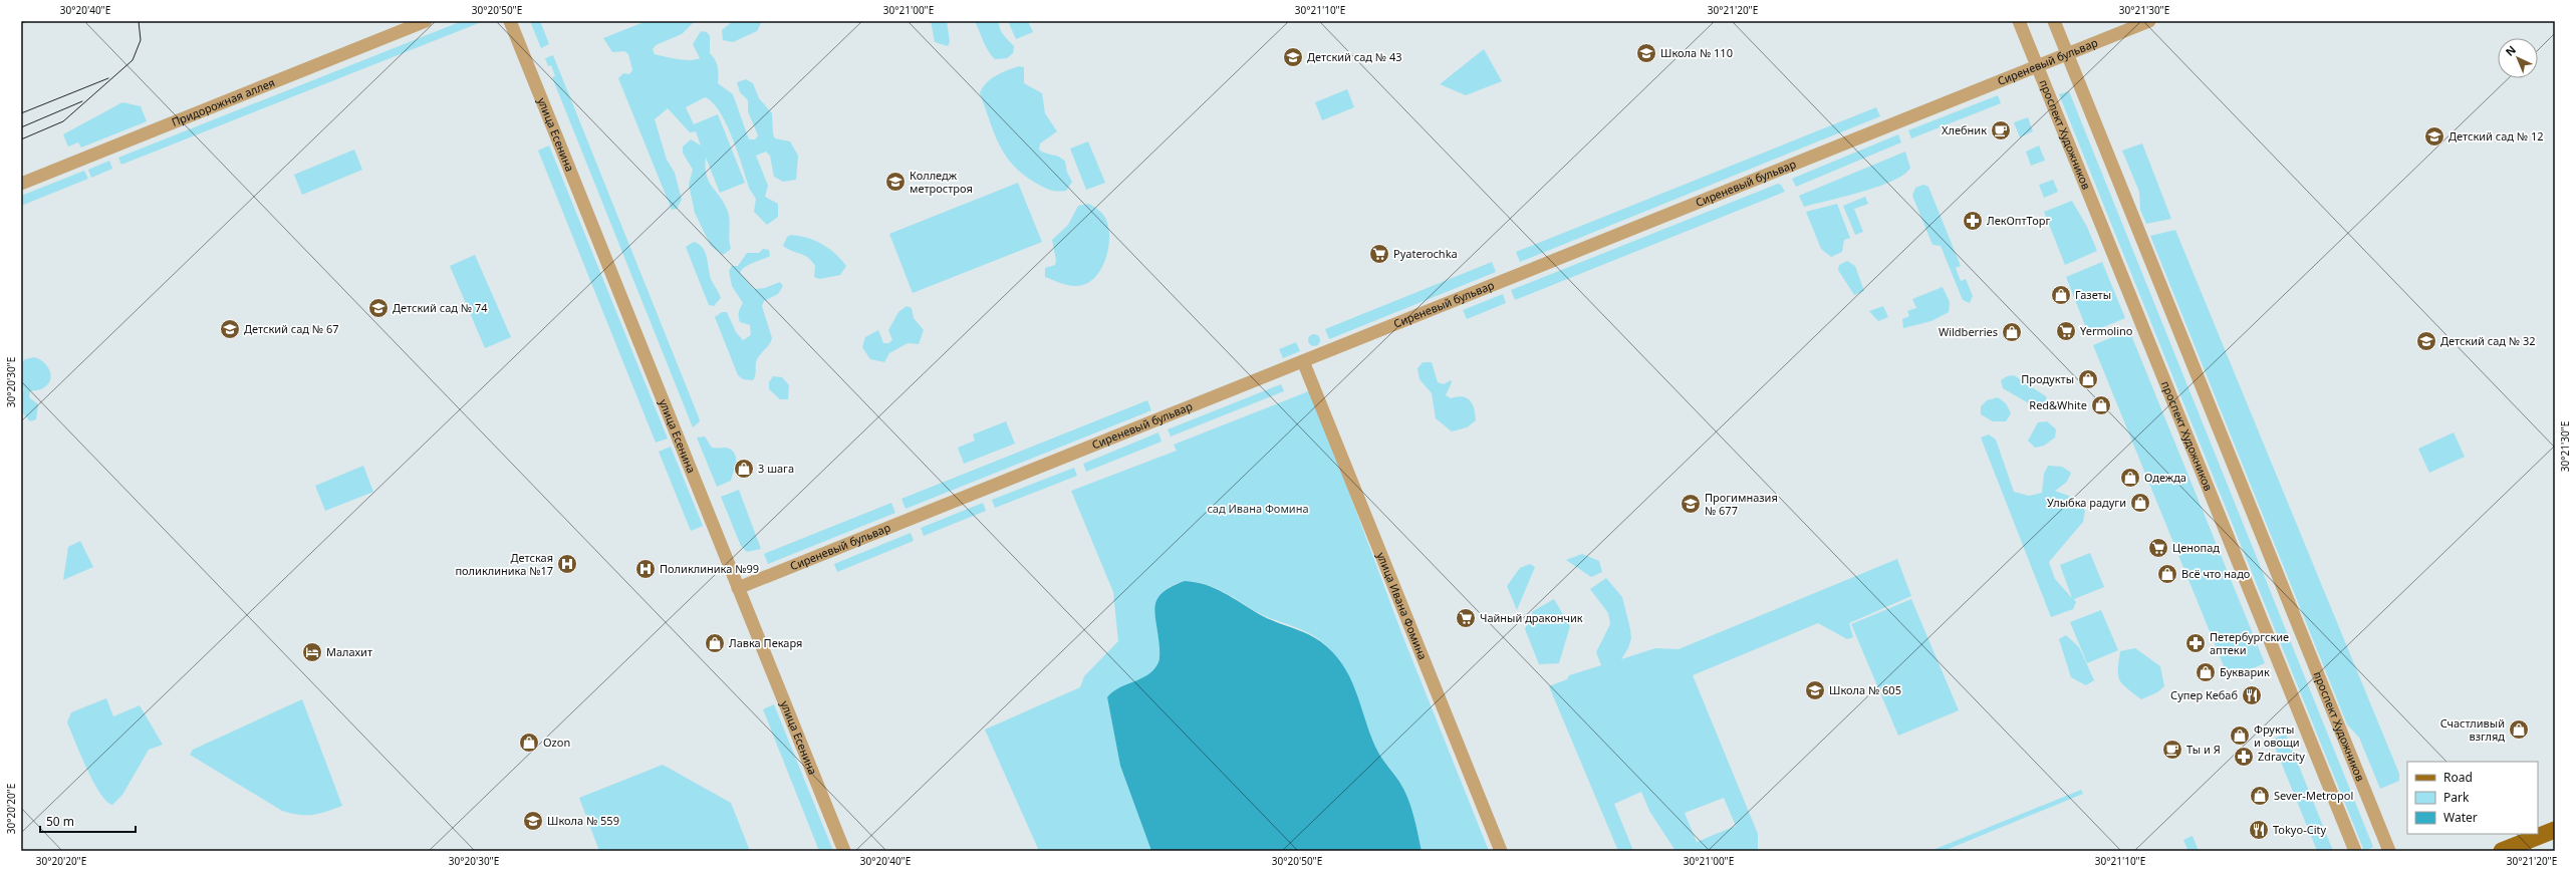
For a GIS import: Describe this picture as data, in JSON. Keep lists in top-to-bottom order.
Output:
{
  "streets": {
    "street": [
      "Сиреневый бульвар",
      "Придорожная аллея",
      "улица Есенина",
      "проспект Художников",
      "улица Ивана Фомина"
    ]
  },
  "crossings": [
    ["Сиреневый бульвар", "улица Есенина"],
    ["Сиреневый бульвар", "проспект Художников"],
    ["Сиреневый бульвар", "улица Ивана Фомина"]
  ],
  "parks": ["сад Ивана Фомина"],
  "places": {
    "school or university": [
      "Школа № 110",
      "Детский сад № 43",
      "Детский сад № 12",
      "Колледж метростроя",
      "Детский сад № 74",
      "Детский сад № 67",
      "Детский сад № 32",
      "Прогимназия № 677",
      "Школа № 605",
      "Школа № 559"
    ],
    "cafe": ["Хлебник", "Ты и Я"],
    "pharmacy": ["ЛекОптТорг", "Петербургские аптеки", "Zdravcity"],
    "supermarket": [
      "Pyaterochka",
      "Yermolino",
      "Ценопад",
      "Чайный дракончик"
    ],
    "shop": [
      "Газеты",
      "Wildberries",
      "Продукты",
      "Red&White",
      "3 шага",
      "Одежда",
      "Улыбка радуги",
      "Всё что надо",
      "Лавка Пекаря",
      "Букварик",
      "Счастливый взгляд",
      "Фрукты и овощи",
      "Ozon",
      "Sever-Metropol"
    ],
    "hospital": ["Детская поликлиника №17", "Поликлиника №99"],
    "hotel": ["Малахит"],
    "restaurant": ["Супер Кебаб", "Tokyo-City"]
  },
  "legend": ["Road", "Park", "Water"],
  "scale_bar": "50 m",
  "north": "top left",
  "coordinates": [
    "30°20'40\"E",
    "30°20'50\"E",
    "30°21'00\"E",
    "30°21'10\"E",
    "30°21'20\"E",
    "30°21'30\"E",
    "30°20'30\"E",
    "30°20'20\"E"
  ]
}
